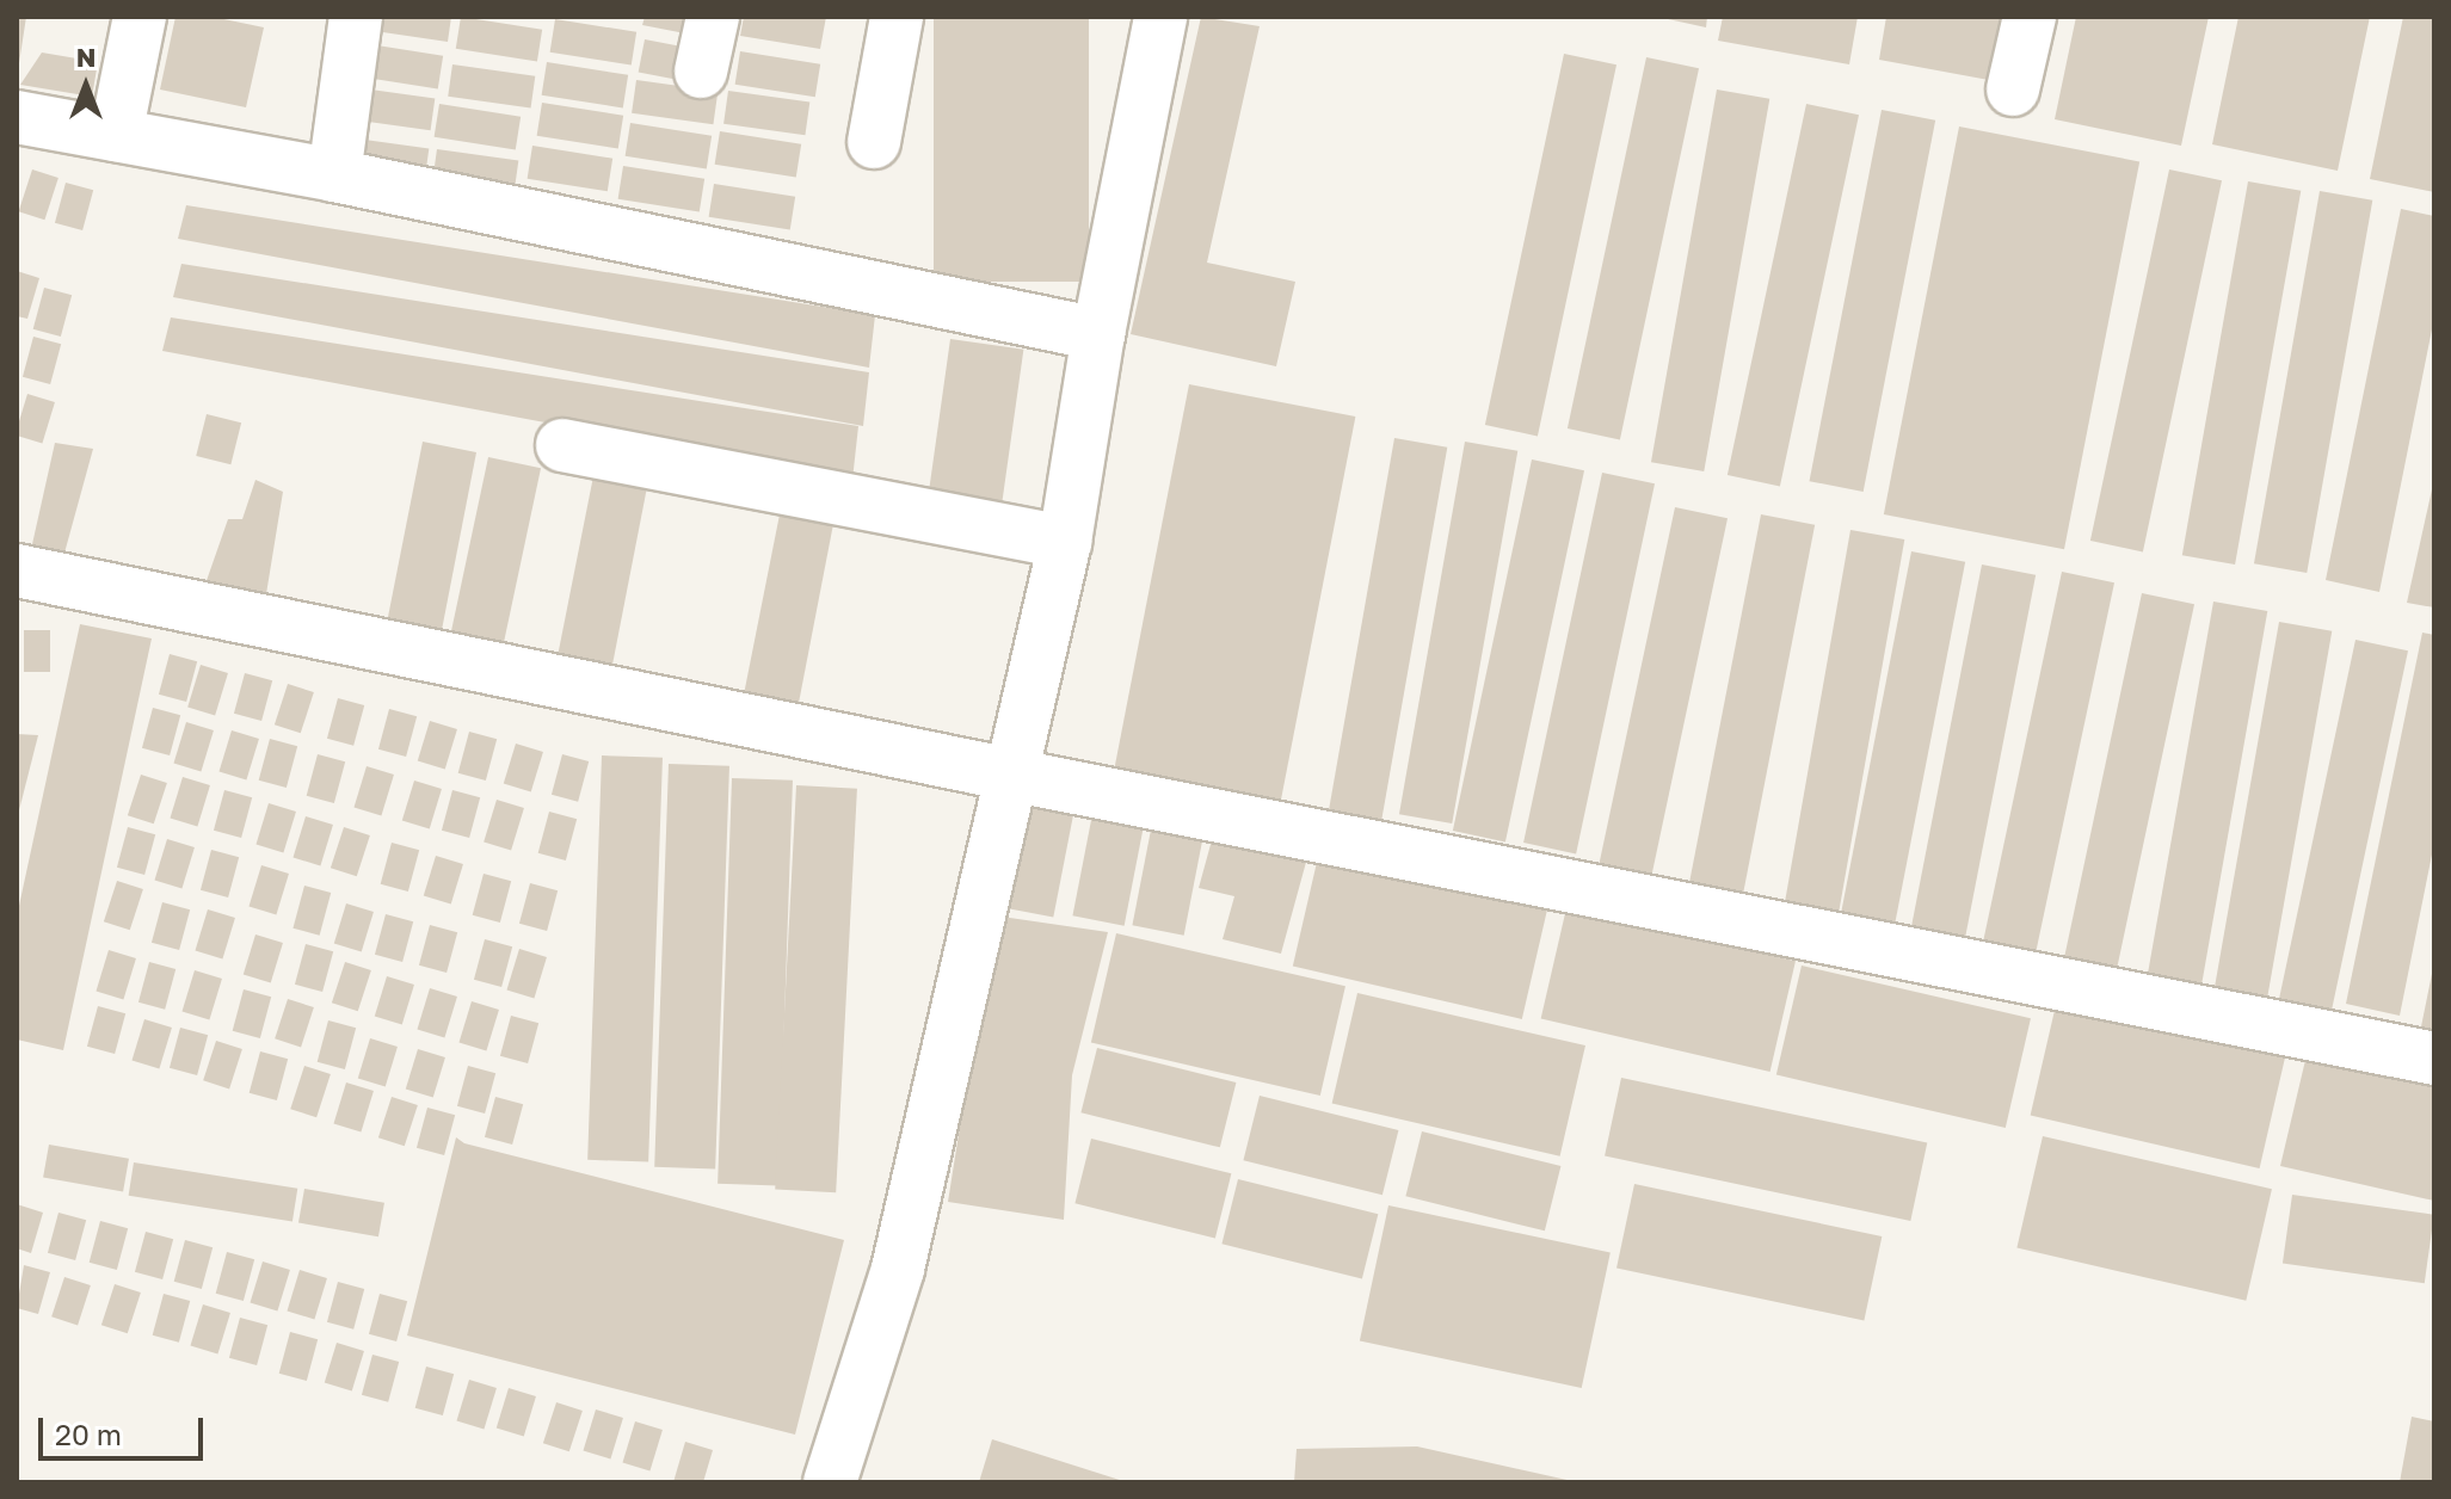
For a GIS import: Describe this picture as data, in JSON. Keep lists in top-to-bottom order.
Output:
{
  "scale_bar": "20 m",
  "north": "top"
}
